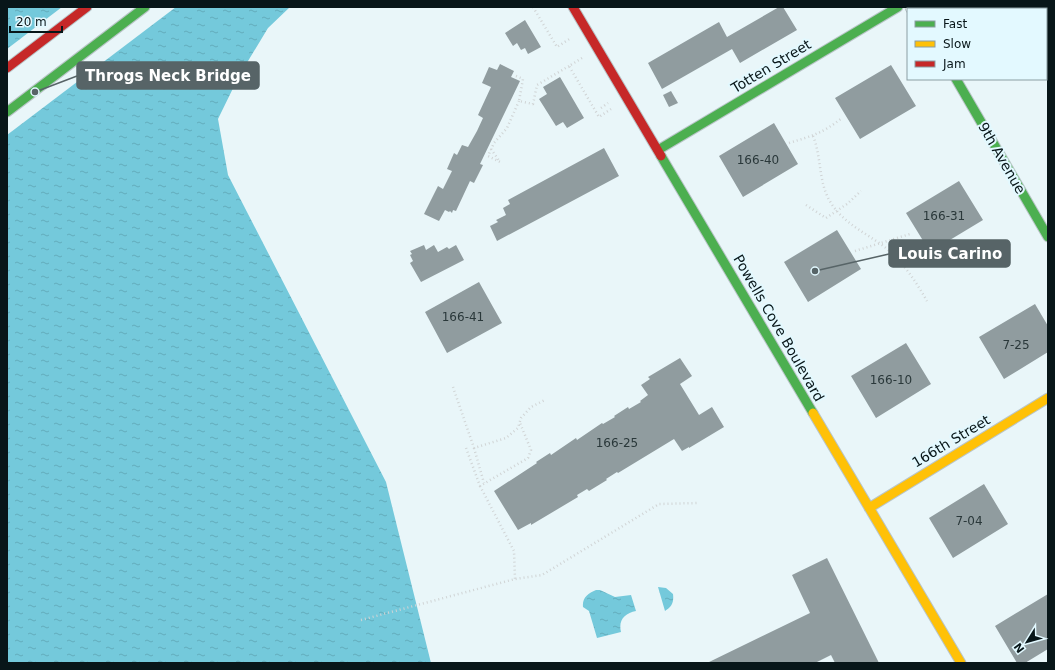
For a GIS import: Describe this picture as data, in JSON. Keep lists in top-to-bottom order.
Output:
{
  "streets": {
    "main road": [
      "Totten Street",
      "9th Avenue",
      "Powells Cove Boulevard",
      "166th Street"
    ]
  },
  "crossings": [
    ["Totten Street", "Powells Cove Boulevard"],
    ["Powells Cove Boulevard", "166th Street"]
  ],
  "places": ["Throgs Neck Bridge", "Louis Carino"],
  "house_numbers": [
    "166-40",
    "166-31",
    "166-41",
    "7-25",
    "166-10",
    "166-25",
    "7-04"
  ],
  "legend": ["Fast", "Slow", "Jam"],
  "scale_bar": "20 m",
  "north": "bottom left"
}
